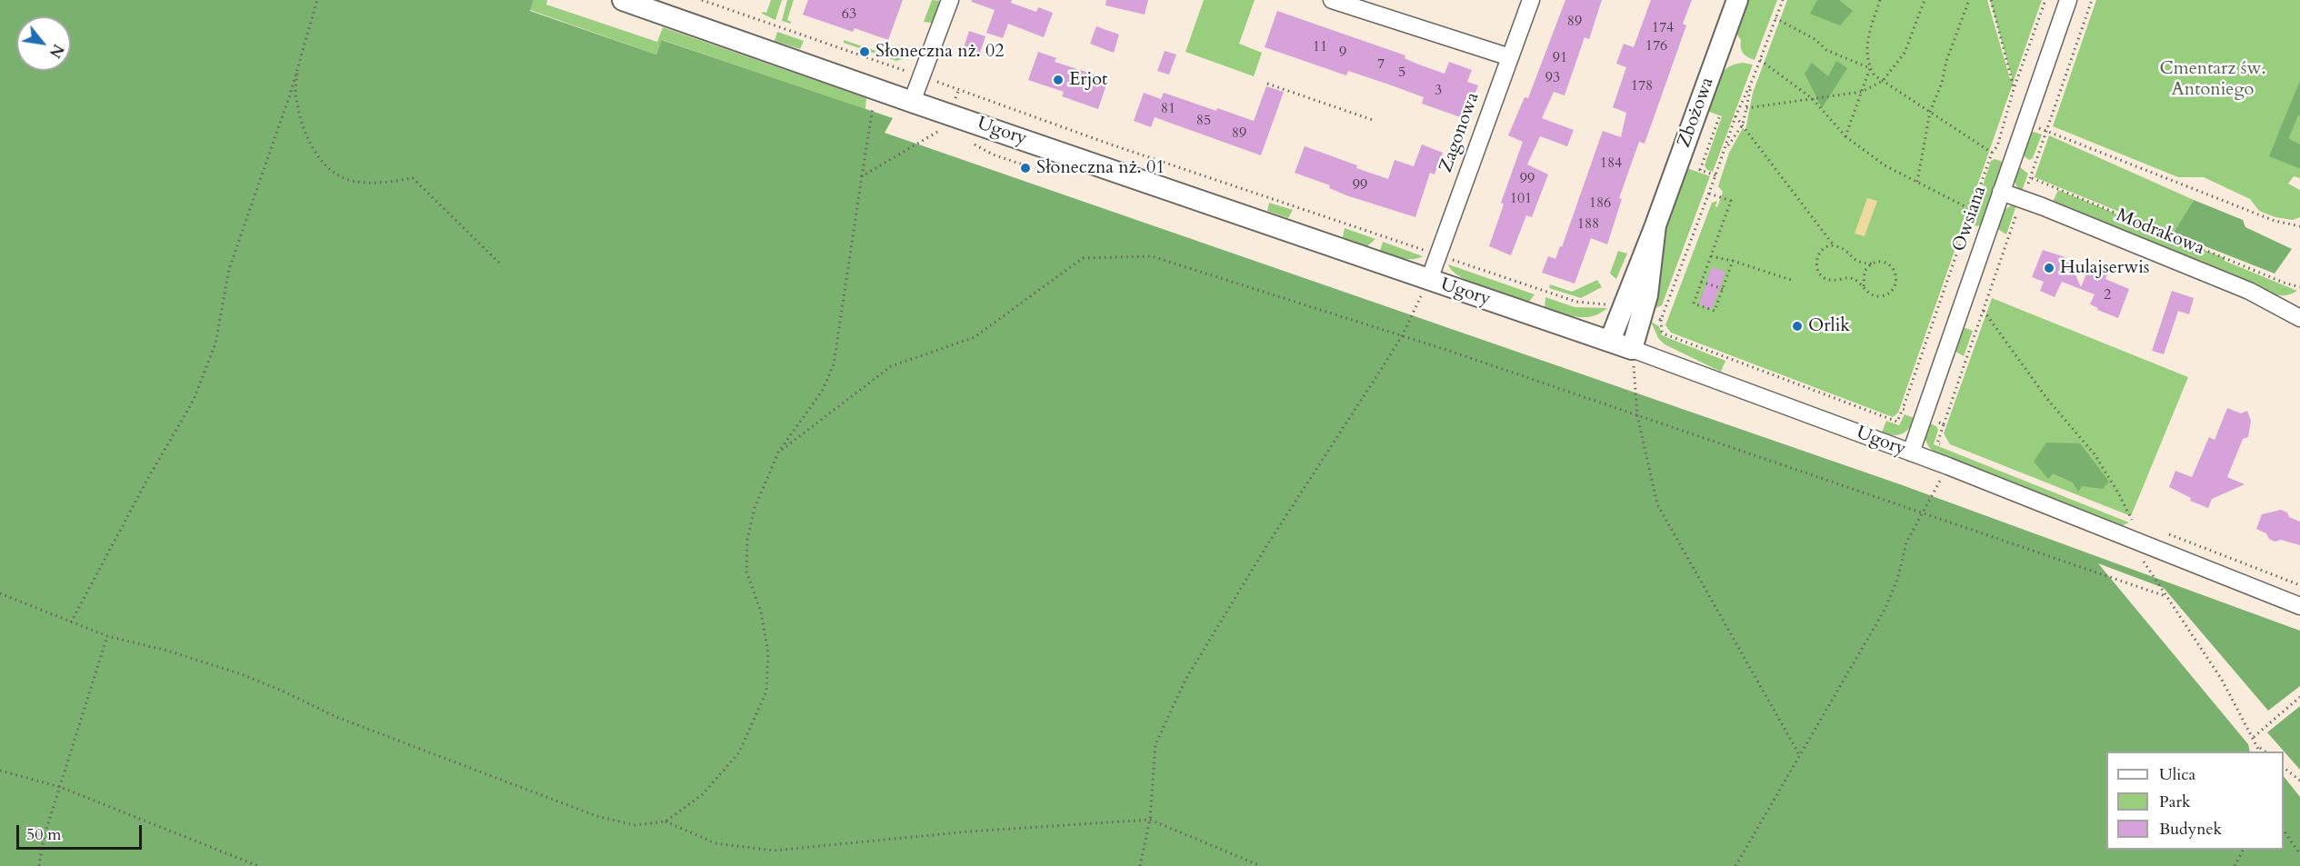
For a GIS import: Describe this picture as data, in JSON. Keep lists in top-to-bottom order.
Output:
{
  "streets": {
    "street": [
      "Zbożowa",
      "Ugory",
      "Zagonowa",
      "Owsiana",
      "Modrakowa"
    ]
  },
  "crossings": [
    ["Zbożowa", "Ugory"],
    ["Ugory", "Zagonowa"],
    ["Ugory", "Owsiana"],
    ["Owsiana", "Modrakowa"]
  ],
  "parks": ["Cmentarz św. Antoniego"],
  "places": [
    "Słoneczna nż. 02",
    "Erjot",
    "Słoneczna nż. 01",
    "Hulajserwis",
    "Orlik"
  ],
  "house_numbers": [
    "63",
    "89",
    "174",
    "176",
    "11",
    "9",
    "91",
    "7",
    "5",
    "93",
    "178",
    "3",
    "81",
    "85",
    "89",
    "184",
    "99",
    "99",
    "101",
    "186",
    "188",
    "2"
  ],
  "legend": ["Ulica", "Park", "Budynek"],
  "scale_bar": "50 m",
  "north": "bottom right"
}
